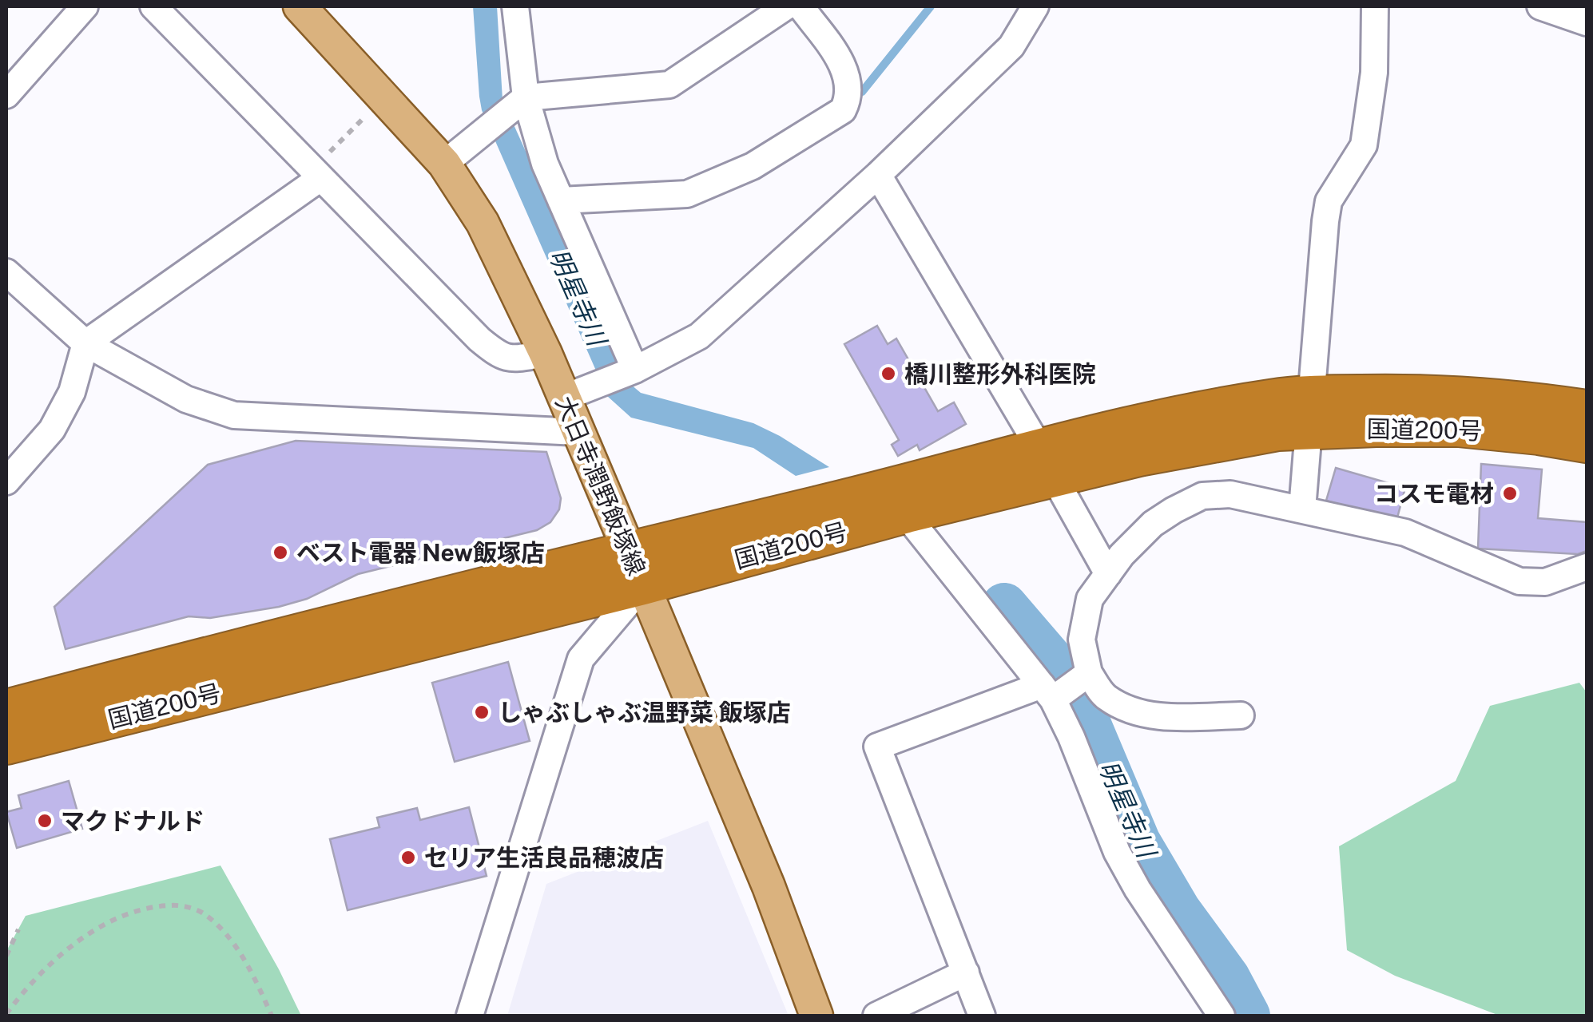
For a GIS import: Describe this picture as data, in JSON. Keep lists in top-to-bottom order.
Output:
{
  "streets": {
    "highway": ["国道200号"],
    "main road": ["大日寺潤野飯塚線"]
  },
  "crossings": [
    ["国道200号", "大日寺潤野飯塚線"]
  ],
  "water": ["明星寺川"],
  "places": [
    "橋川整形外科医院",
    "コスモ電材",
    "ベスト電器 New飯塚店",
    "しゃぶしゃぶ温野菜 飯塚店",
    "マクドナルド",
    "セリア生活良品穂波店"
  ]
}
